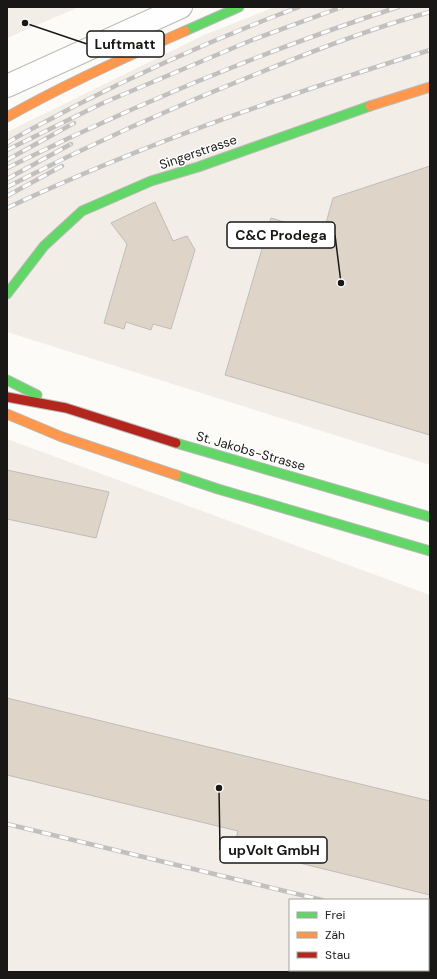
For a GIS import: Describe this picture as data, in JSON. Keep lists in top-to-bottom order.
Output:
{
  "streets": {
    "main road": ["Singerstrasse", "St. Jakobs-Strasse"]
  },
  "places": ["Luftmatt", "C&C Prodega", "upVolt GmbH"],
  "legend": ["Frei", "Zäh", "Stau"]
}
